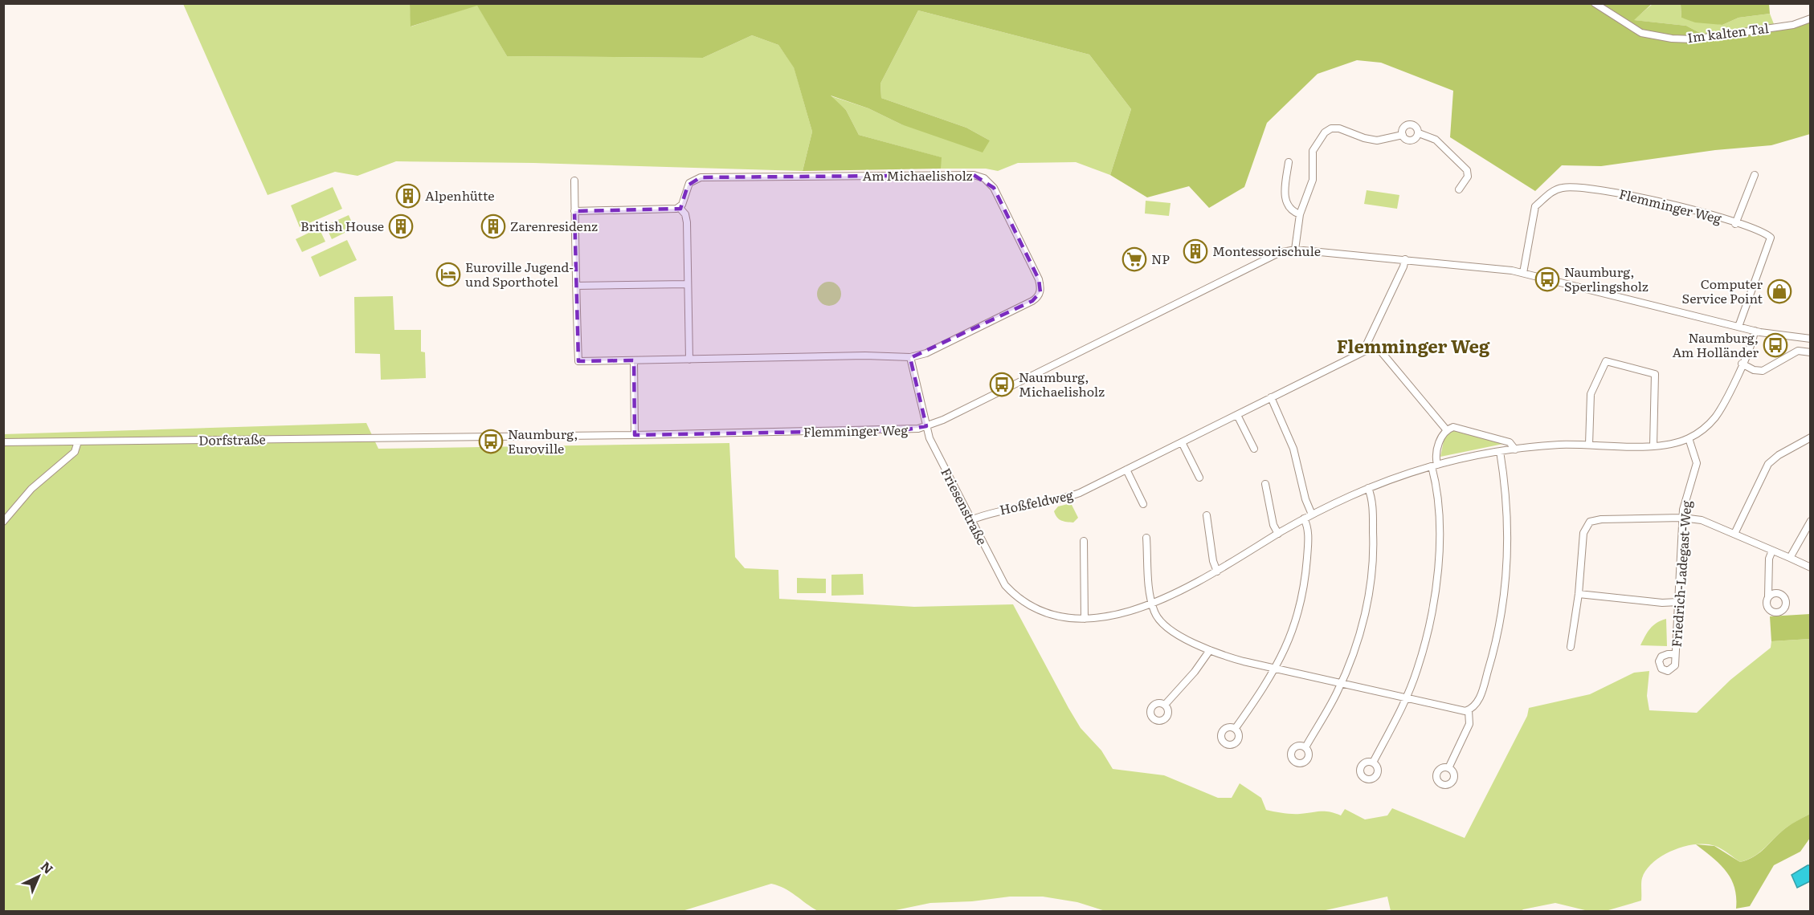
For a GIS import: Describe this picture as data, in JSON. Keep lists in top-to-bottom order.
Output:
{
  "streets": {
    "street": [
      "Im kalten Tal",
      "Am Michaelisholz",
      "Flemminger Weg",
      "Dorfstraße",
      "Hoßfeldweg",
      "Friesenstraße",
      "Friedrich-Ladegast-Weg"
    ]
  },
  "crossings": [
    ["Flemminger Weg", "Dorfstraße"],
    ["Flemminger Weg", "Friesenstraße"],
    ["Hoßfeldweg", "Friesenstraße"],
    ["Friesenstraße", "Friedrich-Ladegast-Weg"]
  ],
  "districts": ["Flemminger Weg"],
  "places": {
    "building": [
      "Alpenhütte",
      "British House",
      "Zarenresidenz",
      "Montessorischule"
    ],
    "supermarket": ["NP"],
    "hotel": ["Euroville Jugend- und Sporthotel"],
    "bus stop": [
      "Naumburg, Sperlingsholz",
      "Naumburg, Am Holländer",
      "Naumburg, Michaelisholz",
      "Naumburg, Euroville"
    ],
    "shop": ["Computer Service Point"]
  },
  "north": "top right"
}
